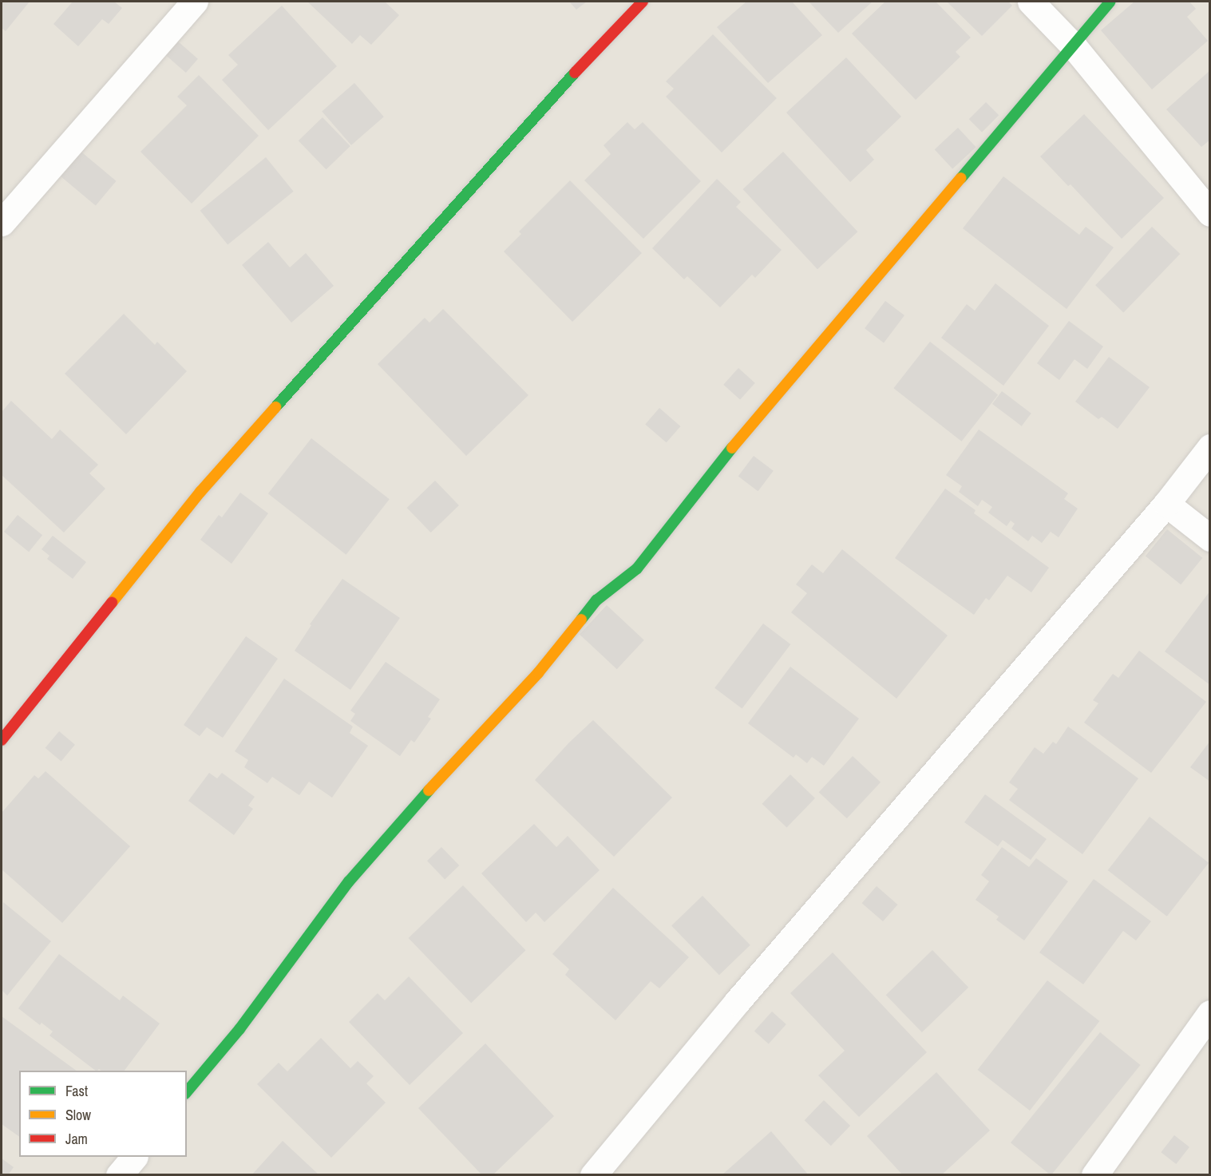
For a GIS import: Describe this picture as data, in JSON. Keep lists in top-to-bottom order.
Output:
{
  "legend": ["Fast", "Slow", "Jam"]
}
